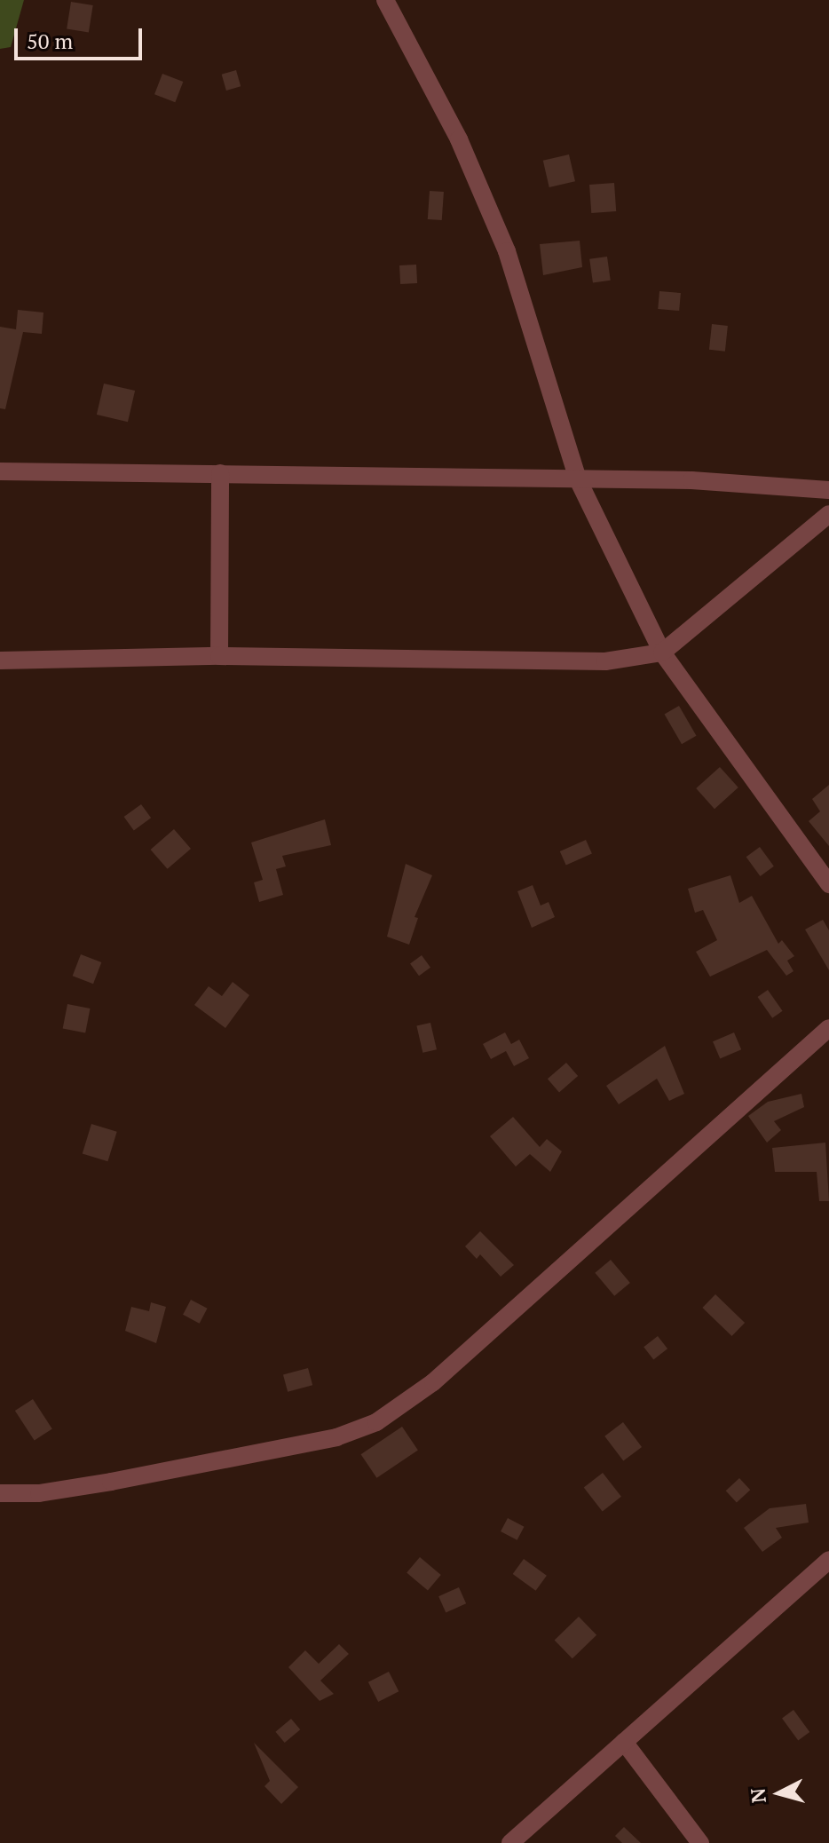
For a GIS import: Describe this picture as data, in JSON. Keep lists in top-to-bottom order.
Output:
{
  "scale_bar": "50 m",
  "north": "left"
}
